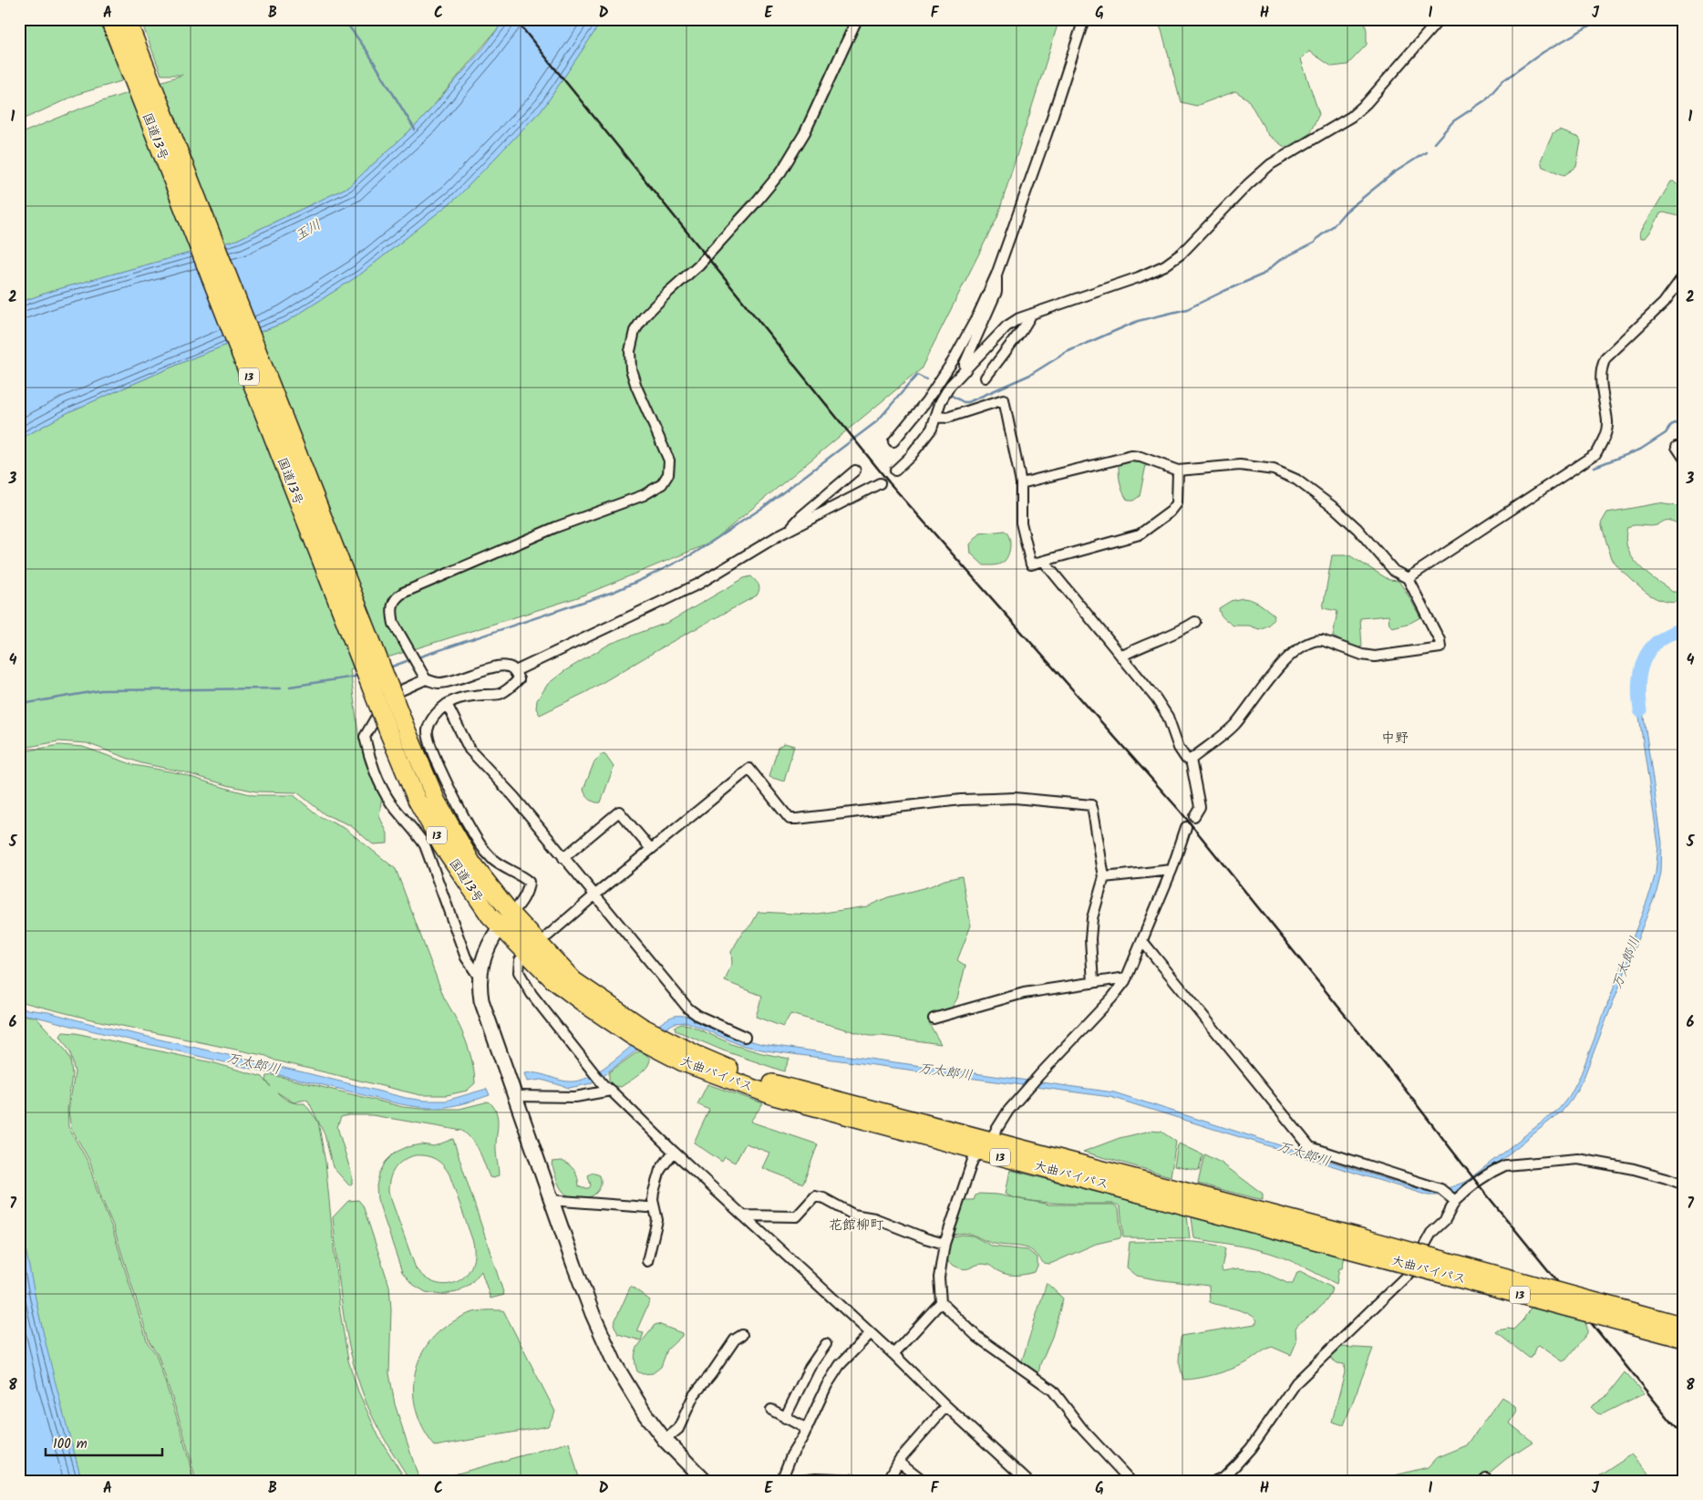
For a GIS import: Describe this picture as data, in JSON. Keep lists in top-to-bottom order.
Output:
{
  "streets": {
    "highway": ["国道13号", "13", "大曲バイパス"]
  },
  "crossings": [
    ["国道13号", "大曲バイパス"]
  ],
  "districts": ["中野", "花館柳町"],
  "water": ["玉川", "万太郎川"],
  "scale_bar": "100 m",
  "grid": {
    "columns": [
      "A",
      "B",
      "C",
      "D",
      "E",
      "F",
      "G",
      "H",
      "I",
      "J"
    ],
    "rows": [
      "1",
      "2",
      "3",
      "4",
      "5",
      "6",
      "7",
      "8"
    ]
  }
}
